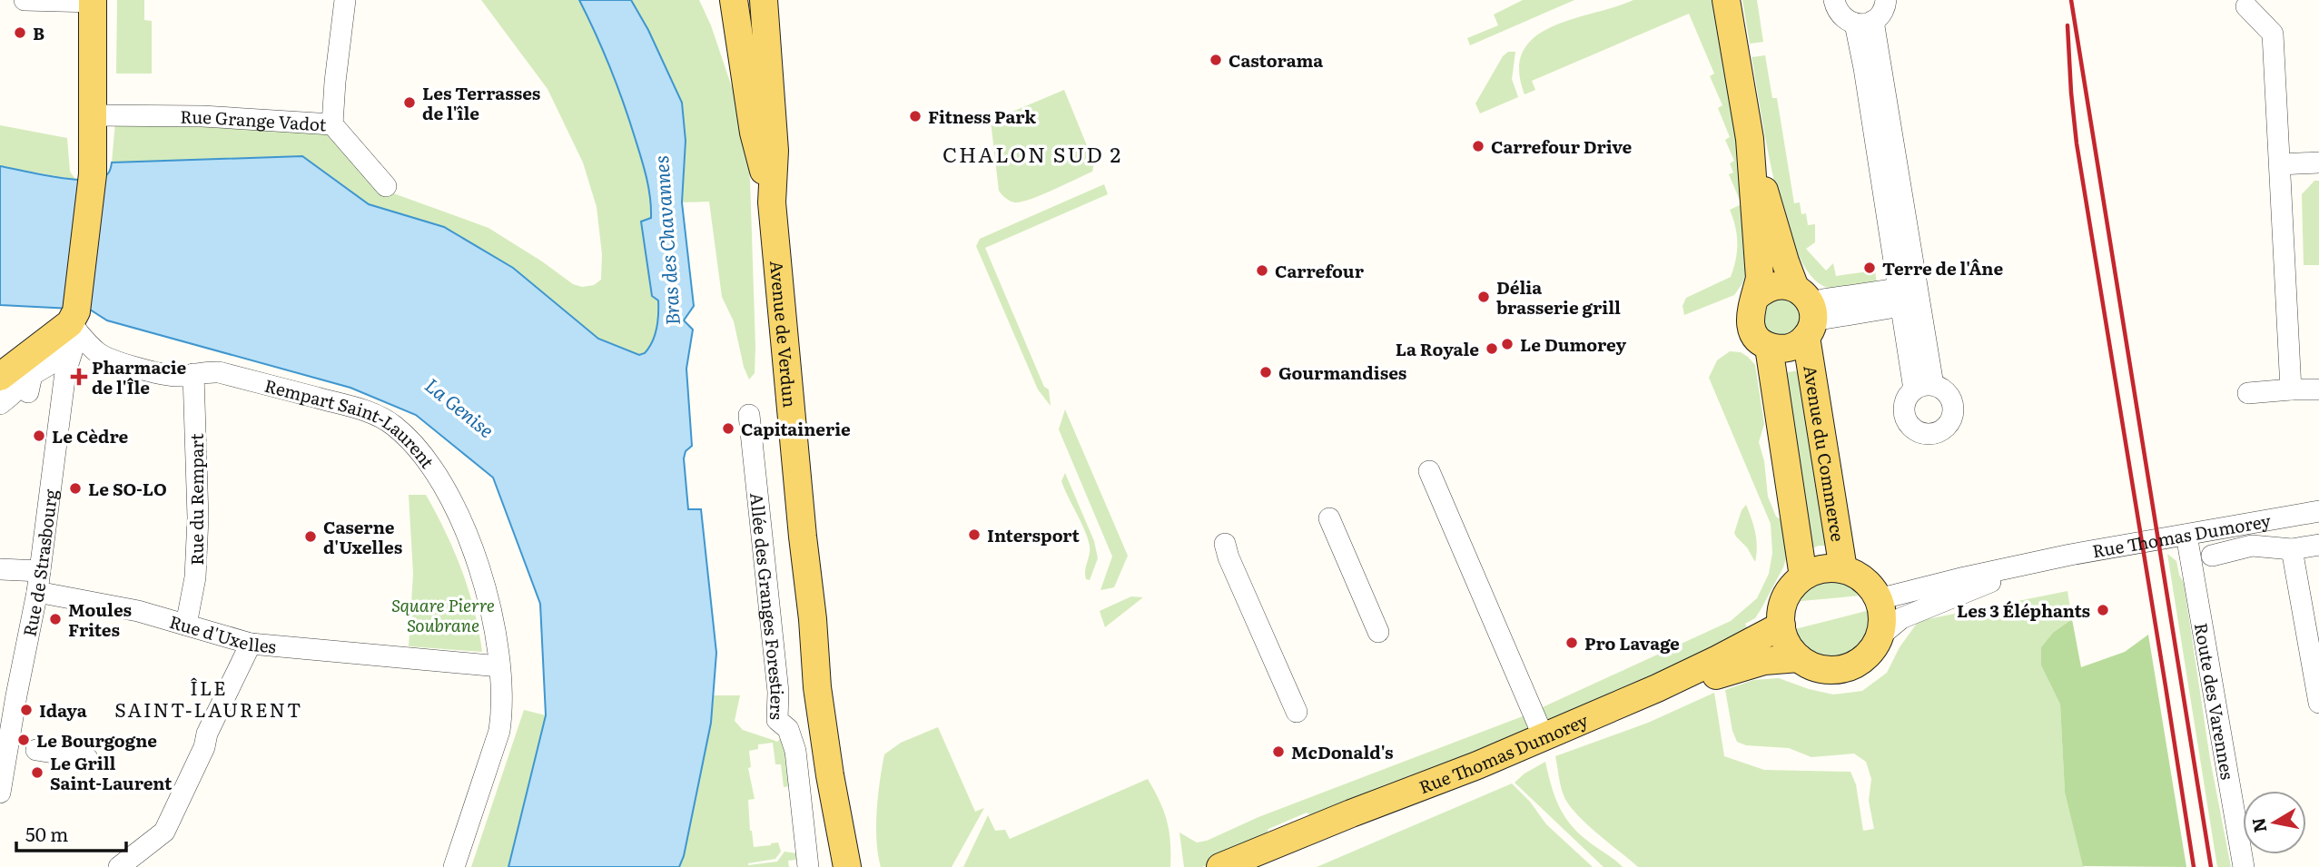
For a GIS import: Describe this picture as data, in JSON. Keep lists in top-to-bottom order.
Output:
{
  "streets": {
    "main road": ["Avenue de Verdun", "Avenue du Commerce", "Rue Thomas Dumorey"],
    "street": [
      "Rue Grange Vadot",
      "Rempart Saint-Laurent",
      "Rue du Rempart",
      "Rue de Strasbourg",
      "Allée des Granges Forestiers",
      "Rue d'Uxelles",
      "Route des Varennes"
    ]
  },
  "crossings": [
    ["Rempart Saint-Laurent", "Rue du Rempart"],
    ["Rempart Saint-Laurent", "Rue de Strasbourg"],
    ["Rempart Saint-Laurent", "Rue d'Uxelles"],
    ["Avenue du Commerce", "Rue Thomas Dumorey"],
    ["Rue du Rempart", "Rue d'Uxelles"],
    ["Rue Thomas Dumorey", "Route des Varennes"],
    ["Rue de Strasbourg", "Rue d'Uxelles"]
  ],
  "districts": ["CHALON SUD 2", "ÎLE SAINT-LAURENT"],
  "water": ["Bras des Chavannes", "La Genise"],
  "parks": ["Square Pierre Soubrane"],
  "places": {
    "other": [
      "B",
      "Castorama",
      "Les Terrasses de l'île",
      "Fitness Park",
      "Carrefour Drive",
      "Terre de l'Âne",
      "Carrefour",
      "Délia brasserie grill",
      "Le Dumorey",
      "La Royale",
      "Gourmandises",
      "Capitainerie",
      "Le Cèdre",
      "Le SO-LO",
      "Intersport",
      "Caserne d'Uxelles",
      "Les 3 Éléphants",
      "Moules Frites",
      "Pro Lavage",
      "Idaya",
      "Le Bourgogne",
      "McDonald's",
      "Le Grill Saint-Laurent"
    ],
    "health": ["Pharmacie de l'Île"]
  },
  "scale_bar": "50 m",
  "north": "left"
}
